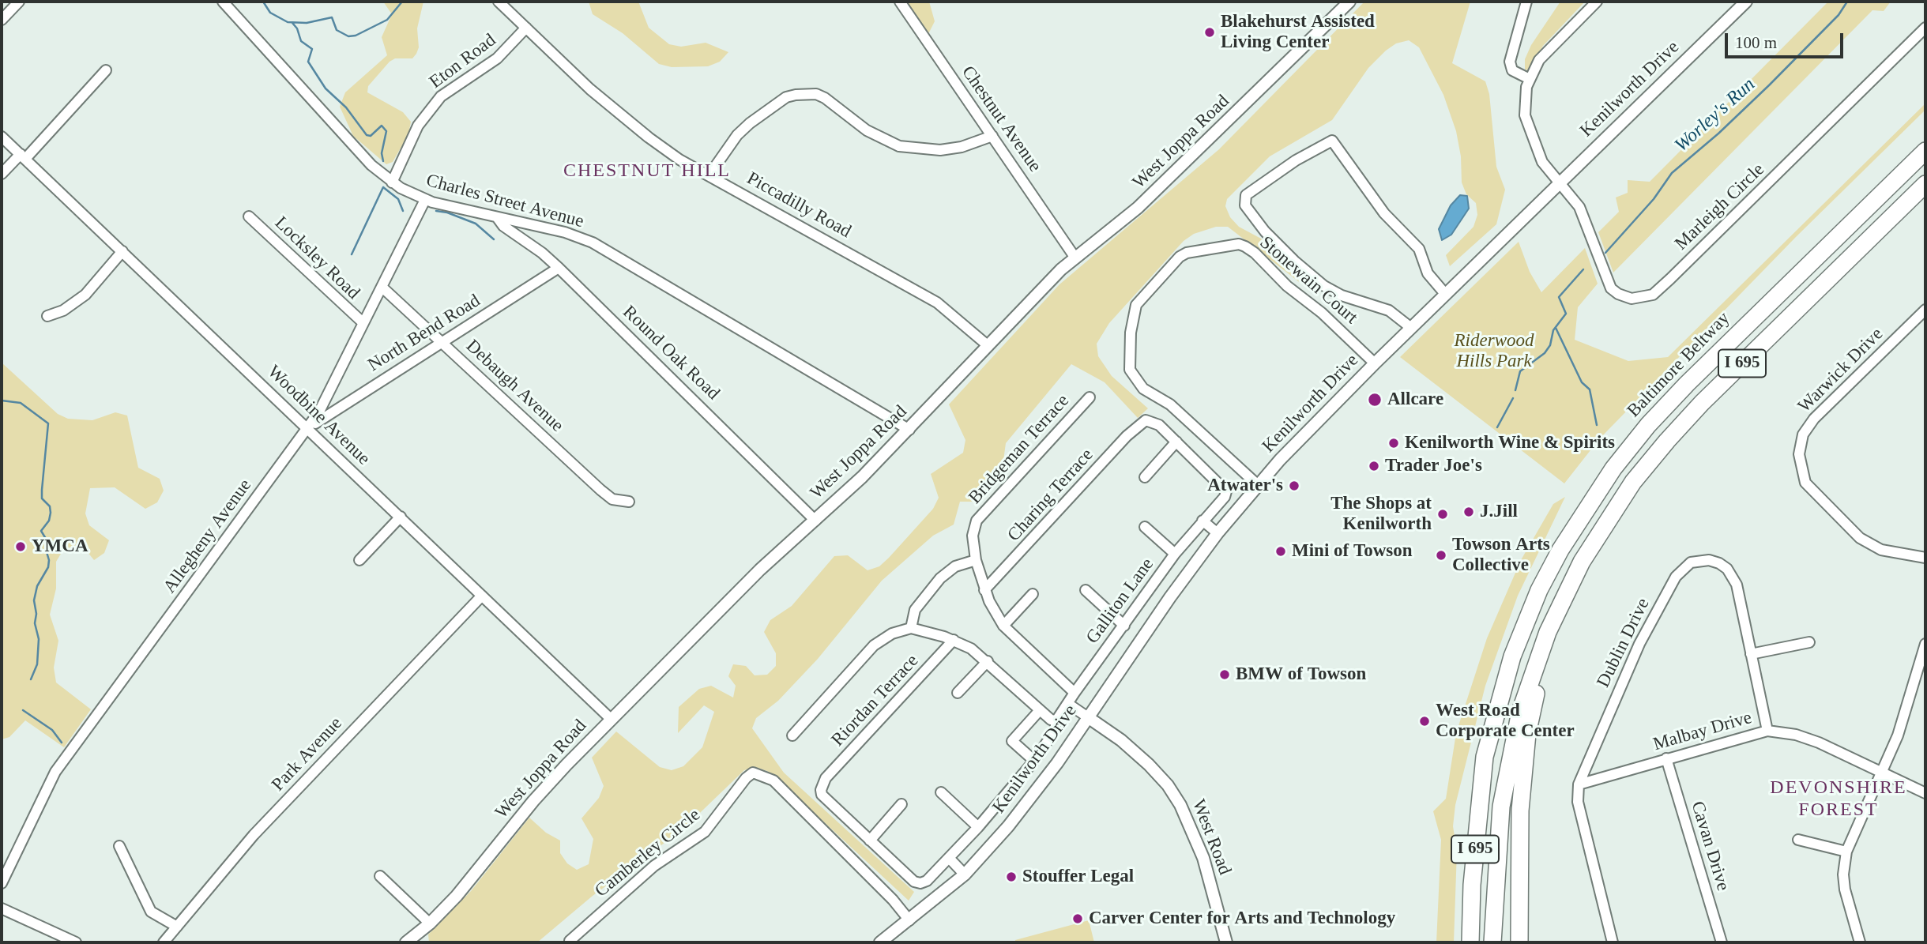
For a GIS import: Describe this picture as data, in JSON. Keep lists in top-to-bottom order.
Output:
{
  "streets": {
    "highway": ["I 695", "Baltimore Beltway"],
    "street": [
      "Eton Road",
      "Kenilworth Drive",
      "Chestnut Avenue",
      "West Joppa Road",
      "Charles Street Avenue",
      "Piccadilly Road",
      "Marleigh Circle",
      "Locksley Road",
      "Stonewain Court",
      "North Bend Road",
      "Round Oak Road",
      "Warwick Drive",
      "Debaugh Avenue",
      "Woodbine Avenue",
      "Bridgeman Terrace",
      "Charing Terrace",
      "Allegheny Avenue",
      "Galliton Lane",
      "Dublin Drive",
      "Riordan Terrace",
      "Malbay Drive",
      "Park Avenue",
      "West Road",
      "Cavan Drive",
      "Camberley Circle"
    ]
  },
  "crossings": [
    ["Eton Road", "Charles Street Avenue"],
    ["Eton Road", "Piccadilly Road"],
    ["Kenilworth Drive", "Marleigh Circle"],
    ["Kenilworth Drive", "Stonewain Court"],
    ["Kenilworth Drive", "West Road"],
    ["Kenilworth Drive", "Camberley Circle"],
    ["Chestnut Avenue", "West Joppa Road"],
    ["West Joppa Road", "Charles Street Avenue"],
    ["West Joppa Road", "Piccadilly Road"],
    ["West Joppa Road", "Round Oak Road"],
    ["West Joppa Road", "Woodbine Avenue"],
    ["Charles Street Avenue", "Round Oak Road"],
    ["Charles Street Avenue", "Allegheny Avenue"],
    ["Locksley Road", "Allegheny Avenue"],
    ["North Bend Road", "Round Oak Road"],
    ["North Bend Road", "Debaugh Avenue"],
    ["North Bend Road", "Woodbine Avenue"],
    ["North Bend Road", "Allegheny Avenue"],
    ["Debaugh Avenue", "Allegheny Avenue"],
    ["Woodbine Avenue", "Allegheny Avenue"],
    ["Woodbine Avenue", "Park Avenue"],
    ["Bridgeman Terrace", "Charing Terrace"],
    ["Bridgeman Terrace", "Galliton Lane"],
    ["Charing Terrace", "Galliton Lane"],
    ["Galliton Lane", "Riordan Terrace"],
    ["Dublin Drive", "Malbay Drive"],
    ["Malbay Drive", "Cavan Drive"]
  ],
  "districts": ["CHESTNUT HILL", "DEVONSHIRE FOREST"],
  "water": ["Worley's Run"],
  "parks": ["Riderwood Hills Park"],
  "places": [
    "Blakehurst Assisted Living Center",
    "Allcare",
    "Kenilworth Wine & Spirits",
    "Trader Joe's",
    "Atwater's",
    "J.Jill",
    "The Shops at Kenilworth",
    "YMCA",
    "Mini of Towson",
    "Towson Arts Collective",
    "BMW of Towson",
    "West Road Corporate Center",
    "Stouffer Legal",
    "Carver Center for Arts and Technology"
  ],
  "scale_bar": "100 m"
}
